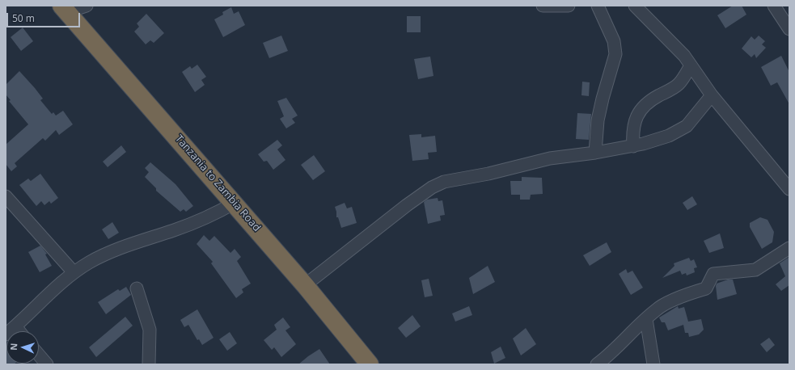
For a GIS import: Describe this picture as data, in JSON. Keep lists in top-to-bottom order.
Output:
{
  "streets": {
    "highway": ["Tanzania to Zambia Road"]
  },
  "scale_bar": "50 m",
  "north": "left"
}
